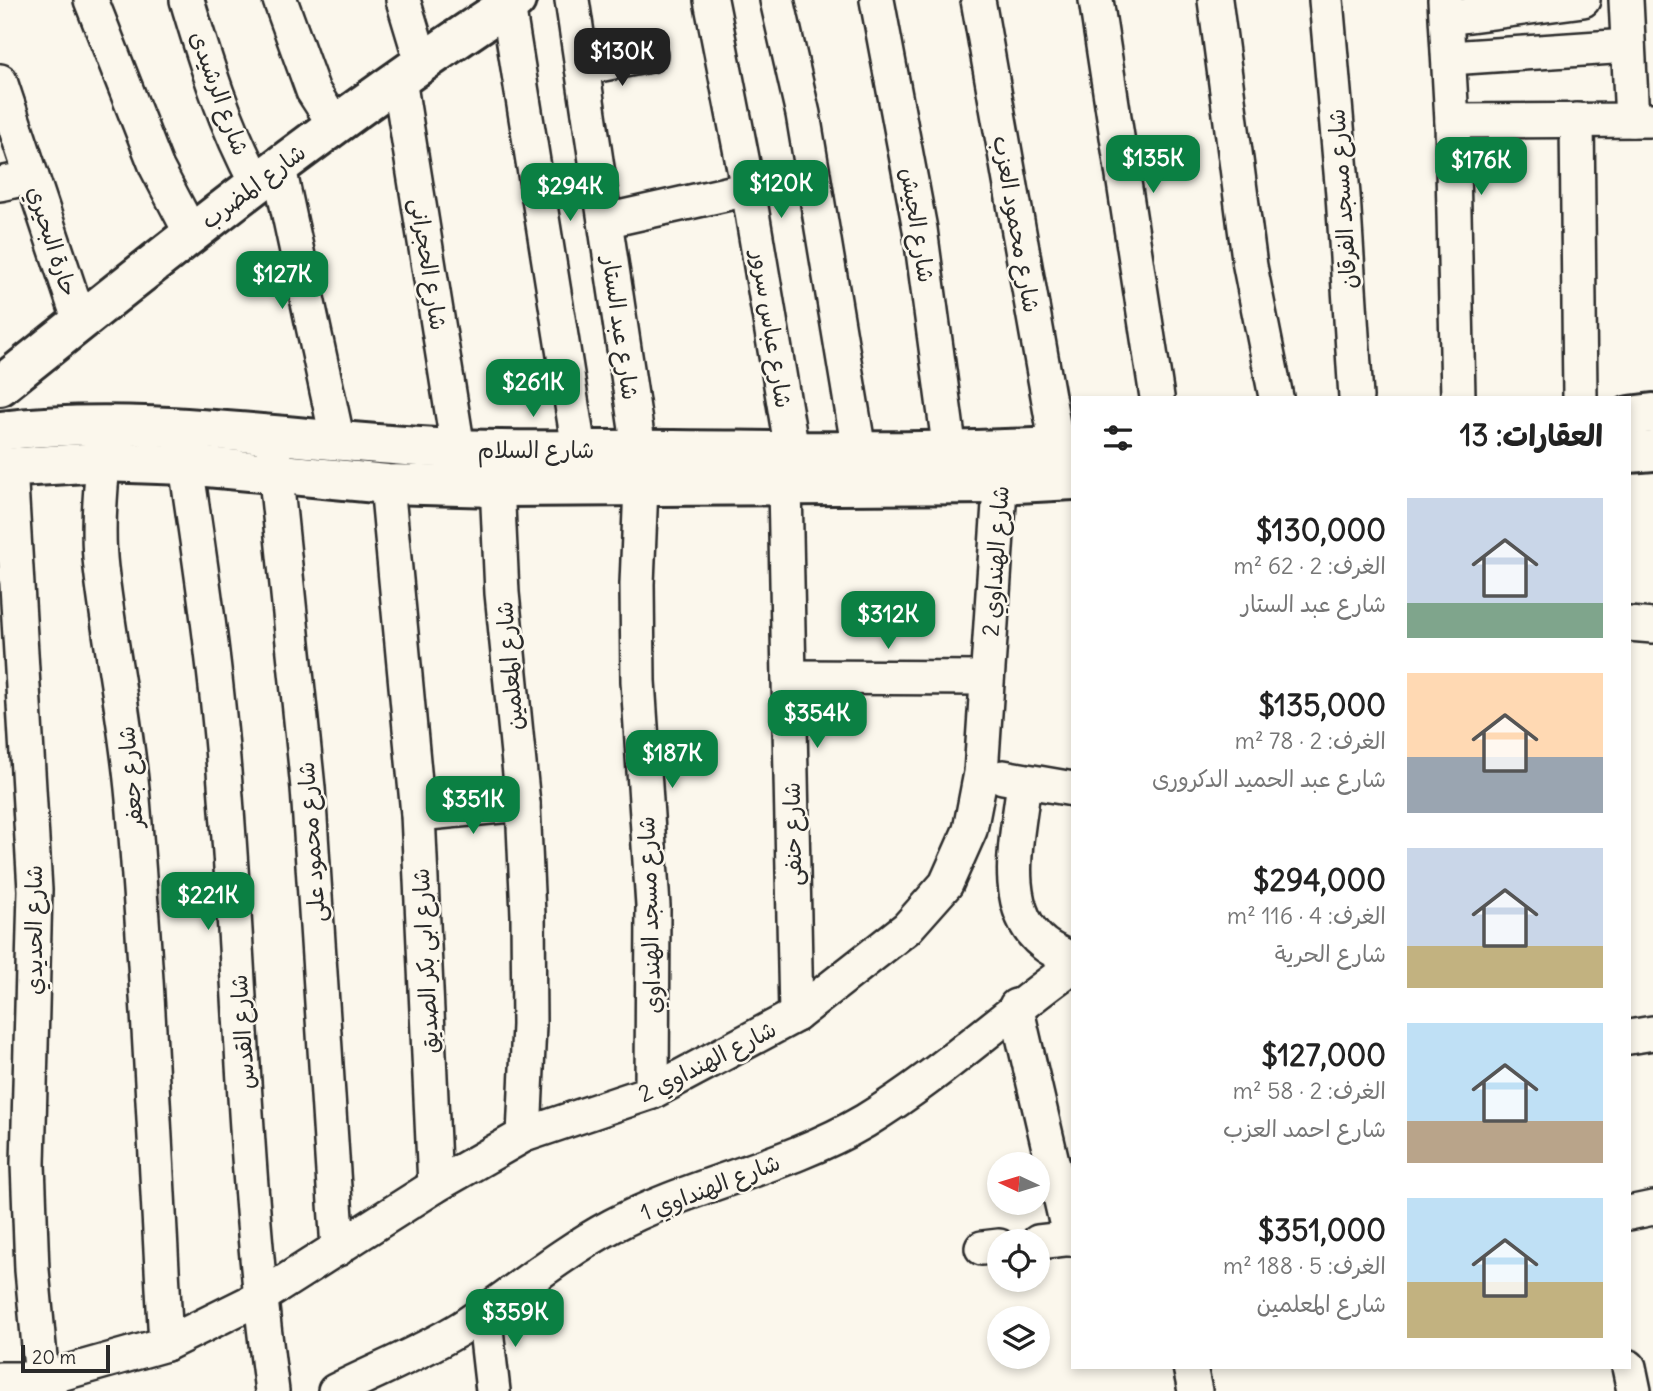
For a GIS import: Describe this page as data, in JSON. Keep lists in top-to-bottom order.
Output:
{
  "streets": {
    "street": [
      "شارع الرشيدى",
      "شارع المضرب",
      "شارع مسجد الفرقان",
      "شارع محمود العزب",
      "شارع الجيش",
      "حارة البحيري",
      "شارع الحجرانى",
      "شارع عبد الستار",
      "شارع عباس سرور",
      "شارع السلام",
      "شارع الهنداوي 2",
      "شارع المعلمين",
      "شارع جعفر",
      "شارع حنفى",
      "شارع محمود على",
      "شارع مسجد الهنداوي",
      "شارع الحديدي",
      "شارع ابى بكر الصديق",
      "شارع القدس",
      "شارع الهنداوي 1"
    ]
  },
  "crossings": [
    ["شارع الرشيدى", "شارع المضرب"],
    ["شارع الرشيدى", "شارع السلام"],
    ["شارع المضرب", "حارة البحيري"],
    ["شارع المضرب", "شارع الحجرانى"],
    ["شارع محمود العزب", "شارع السلام"],
    ["شارع الجيش", "شارع السلام"],
    ["شارع الحجرانى", "شارع السلام"],
    ["شارع عبد الستار", "شارع السلام"],
    ["شارع عبد الستار", "شارع مسجد الهنداوي"],
    ["شارع عباس سرور", "شارع السلام"],
    ["شارع عباس سرور", "شارع حنفى"],
    ["شارع السلام", "شارع الهنداوي 2"],
    ["شارع السلام", "شارع المعلمين"],
    ["شارع السلام", "شارع جعفر"],
    ["شارع السلام", "شارع حنفى"],
    ["شارع السلام", "شارع محمود على"],
    ["شارع السلام", "شارع مسجد الهنداوي"],
    ["شارع السلام", "شارع الحديدي"],
    ["شارع السلام", "شارع ابى بكر الصديق"],
    ["شارع السلام", "شارع القدس"],
    ["شارع الهنداوي 2", "شارع المعلمين"],
    ["شارع الهنداوي 2", "شارع جعفر"],
    ["شارع الهنداوي 2", "شارع حنفى"],
    ["شارع الهنداوي 2", "شارع محمود على"],
    ["شارع الهنداوي 2", "شارع مسجد الهنداوي"],
    ["شارع الهنداوي 2", "شارع الحديدي"],
    ["شارع الهنداوي 2", "شارع ابى بكر الصديق"],
    ["شارع الهنداوي 2", "شارع القدس"]
  ],
  "scale_bar": "20 m",
  "north": "left",
  "page": {
    "price": [
      "$130K",
      "$135K",
      "$176K",
      "$120K",
      "$294K",
      "$127K",
      "$261K",
      "$312K",
      "$354K",
      "$187K",
      "$351K",
      "$221K",
      "$359K"
    ],
    "heading": "العقارات: 13",
    "list": [
      {
        "name": "$130,000",
        "note": "الغرف: 2 · 62 m² · شارع عبد الستار"
      },
      {
        "name": "$135,000",
        "note": "الغرف: 2 · 78 m² · شارع عبد الحميد الدكرورى"
      },
      {
        "name": "$294,000",
        "note": "الغرف: 4 · 116 m² · شارع الحرية"
      },
      {
        "name": "$127,000",
        "note": "الغرف: 2 · 58 m² · شارع احمد العزب"
      },
      {
        "name": "$351,000",
        "note": "الغرف: 5 · 188 m² · شارع المعلمين"
      }
    ],
    "scale": "20 m"
  }
}
